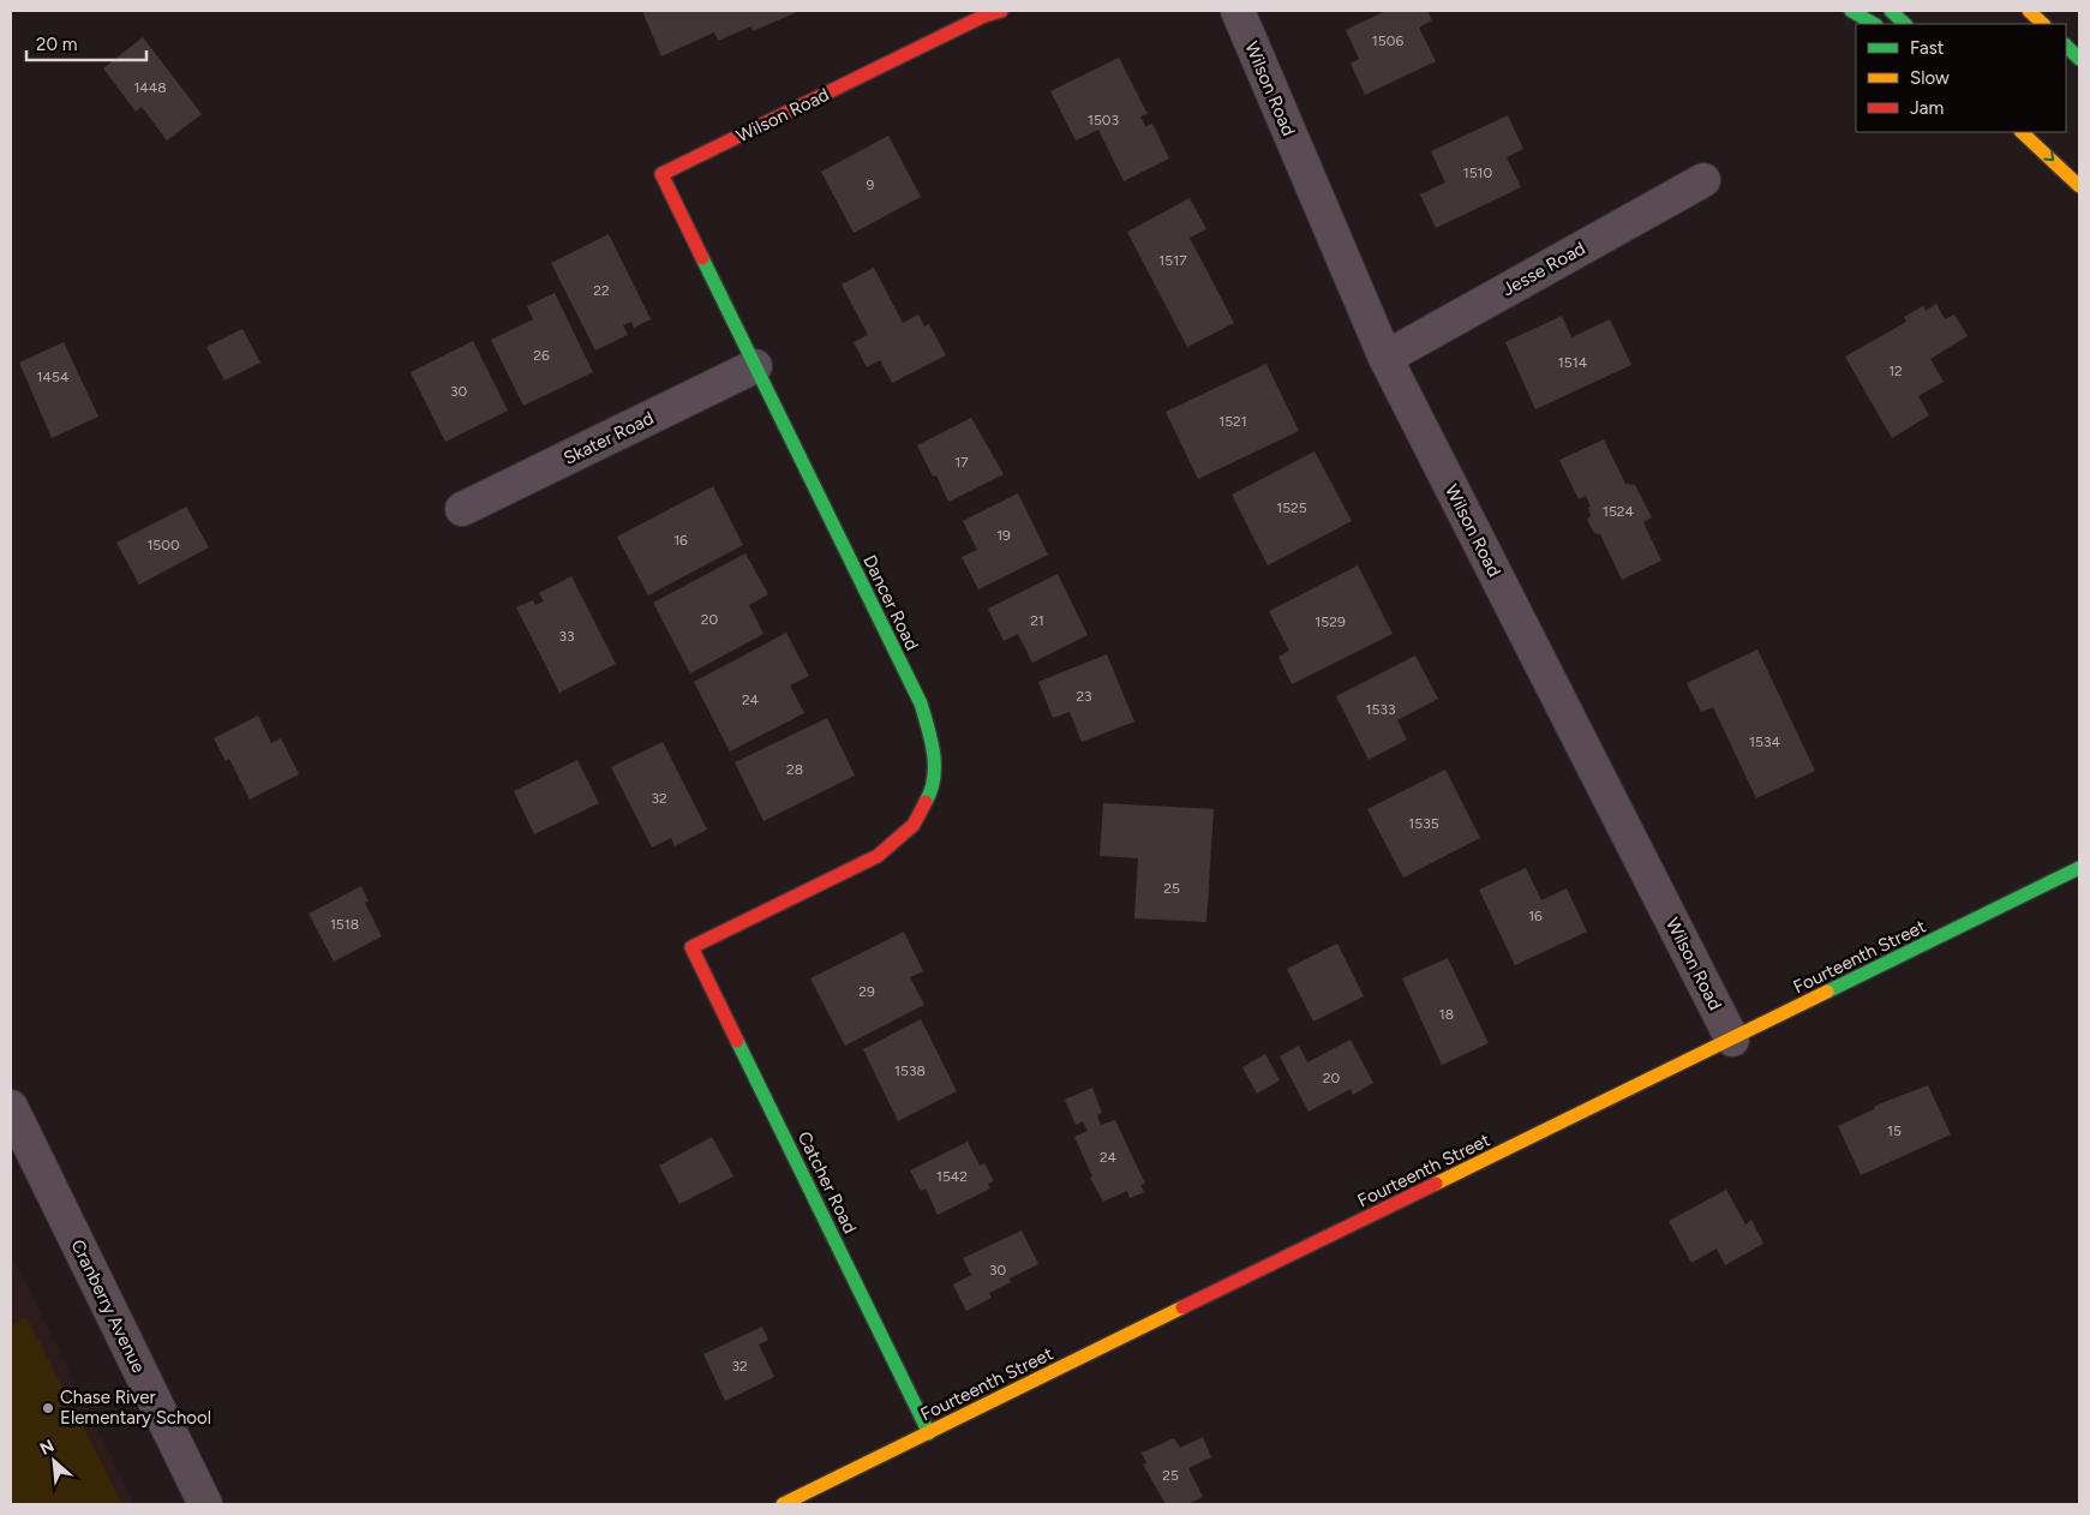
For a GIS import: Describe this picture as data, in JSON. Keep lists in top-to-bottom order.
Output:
{
  "streets": {
    "main road": [
      "Wilson Road",
      "Dancer Road",
      "Fourteenth Street",
      "Catcher Road"
    ],
    "street": ["Jesse Road", "Skater Road", "Cranberry Avenue"]
  },
  "crossings": [
    ["Wilson Road", "Jesse Road"],
    ["Wilson Road", "Dancer Road"],
    ["Wilson Road", "Fourteenth Street"],
    ["Skater Road", "Dancer Road"],
    ["Dancer Road", "Catcher Road"],
    ["Fourteenth Street", "Catcher Road"]
  ],
  "places": ["Chase River Elementary School"],
  "house_numbers": [
    "1506",
    "1448",
    "1503",
    "1510",
    "9",
    "1517",
    "22",
    "26",
    "1514",
    "12",
    "1454",
    "30",
    "1521",
    "17",
    "1525",
    "1524",
    "19",
    "16",
    "1500",
    "20",
    "21",
    "1529",
    "33",
    "23",
    "24",
    "1533",
    "1534",
    "28",
    "32",
    "1535",
    "25",
    "16",
    "1518",
    "29",
    "18",
    "1538",
    "20",
    "15",
    "24",
    "1542",
    "30",
    "32",
    "25"
  ],
  "legend": ["Fast", "Slow", "Jam"],
  "scale_bar": "20 m",
  "north": "top left"
}
